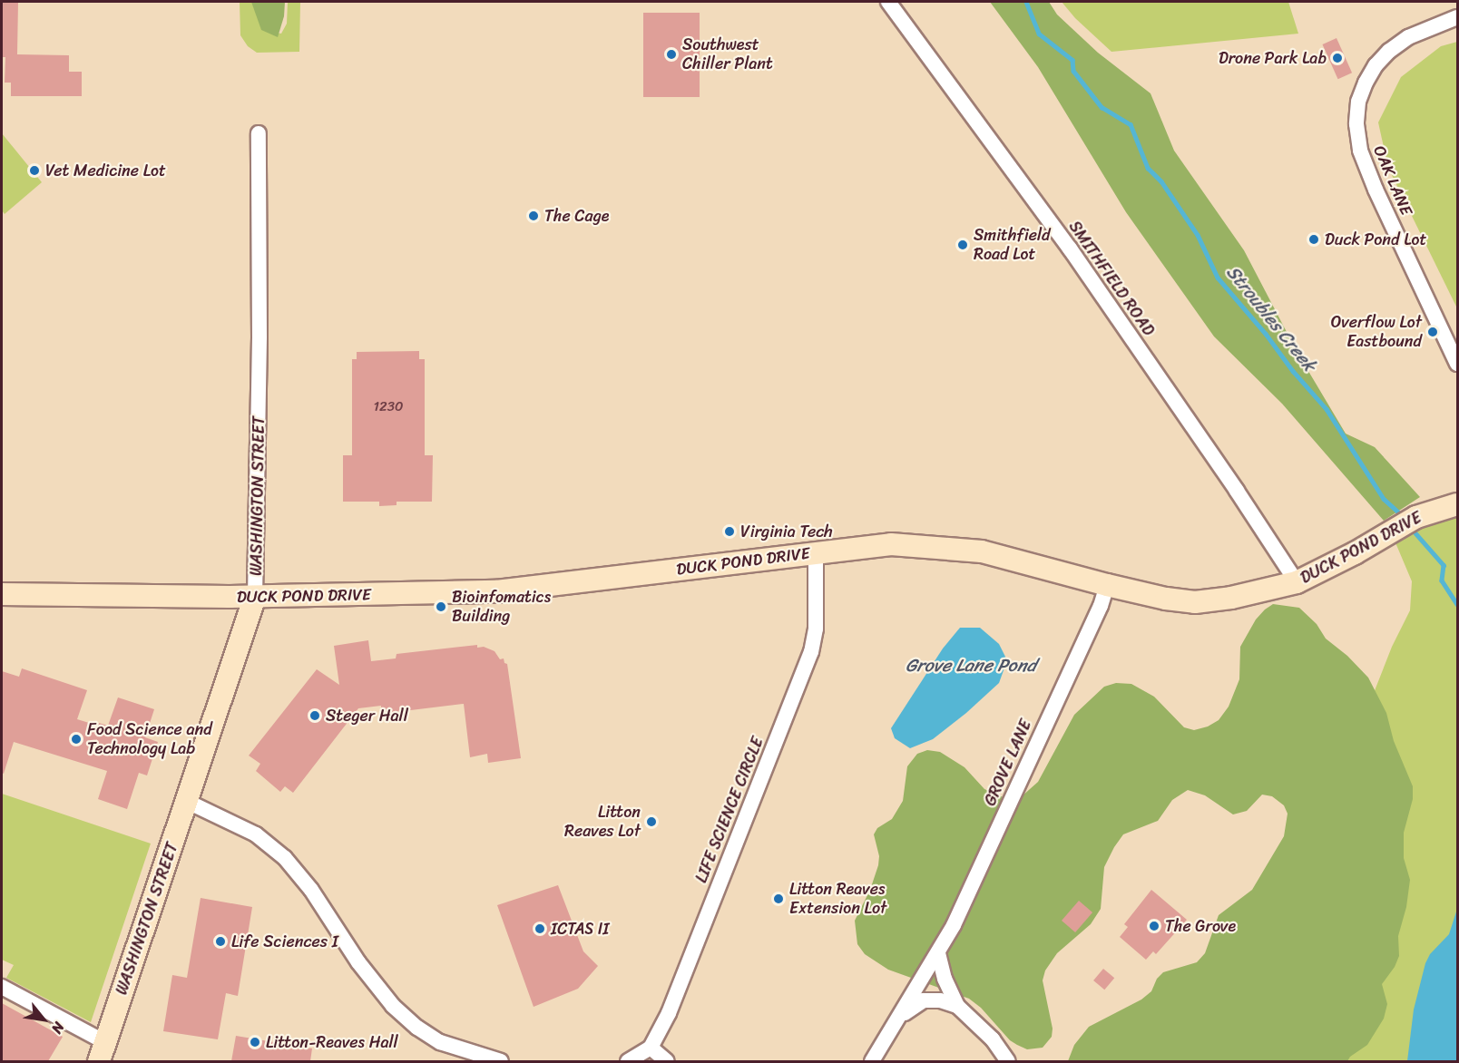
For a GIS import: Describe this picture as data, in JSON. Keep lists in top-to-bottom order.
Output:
{
  "streets": {
    "street": [
      "OAK LANE",
      "SMITHFIELD ROAD",
      "WASHINGTON STREET",
      "DUCK POND DRIVE",
      "GROVE LANE",
      "LIFE SCIENCE CIRCLE"
    ]
  },
  "crossings": [
    ["SMITHFIELD ROAD", "DUCK POND DRIVE"],
    ["WASHINGTON STREET", "DUCK POND DRIVE"],
    ["DUCK POND DRIVE", "GROVE LANE"],
    ["DUCK POND DRIVE", "LIFE SCIENCE CIRCLE"]
  ],
  "water": ["Stroubles Creek", "Grove Lane Pond"],
  "places": [
    "Southwest Chiller Plant",
    "Drone Park Lab",
    "Vet Medicine Lot",
    "The Cage",
    "Duck Pond Lot",
    "Smithfield Road Lot",
    "Overflow Lot Eastbound",
    "Virginia Tech",
    "Bioinfomatics Building",
    "Steger Hall",
    "Food Science and Technology Lab",
    "Litton Reaves Lot",
    "Litton Reaves Extension Lot",
    "The Grove",
    "ICTAS II",
    "Life Sciences I",
    "Litton-Reaves Hall"
  ],
  "house_numbers": ["1230"],
  "north": "bottom right"
}
